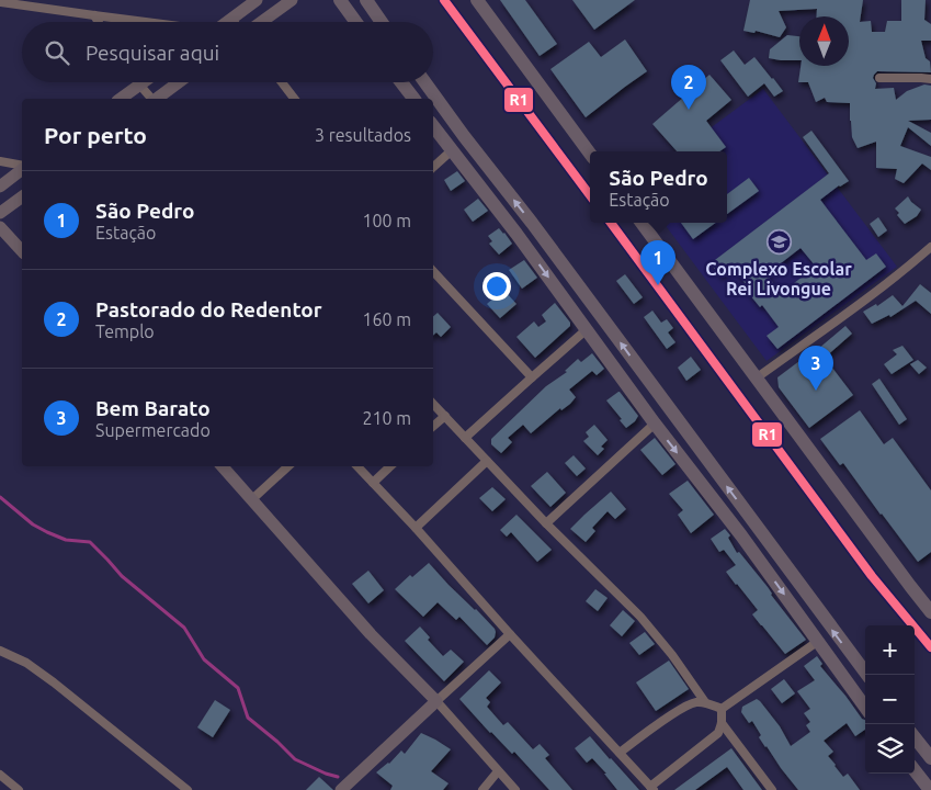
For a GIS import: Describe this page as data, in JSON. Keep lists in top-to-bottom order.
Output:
{
  "places": {
    "school or university": ["Complexo Escolar Rei Livongue"]
  },
  "lines": ["transit line R1"],
  "north": "top",
  "page": {
    "search": "Pesquisar aqui",
    "pins": ["2", "1", "3"],
    "heading": ["Por perto", "3 resultados"],
    "popup": ["São Pedro", "Estação"],
    "list": [
      {
        "mark": "1",
        "name": "São Pedro",
        "note": "Estação",
        "value": "100 m"
      },
      {
        "mark": "2",
        "name": "Pastorado do Redentor",
        "note": "Templo",
        "value": "160 m"
      },
      {
        "mark": "3",
        "name": "Bem Barato",
        "note": "Supermercado",
        "value": "210 m"
      }
    ],
    "map_buttons": ["+", "−"]
  }
}
